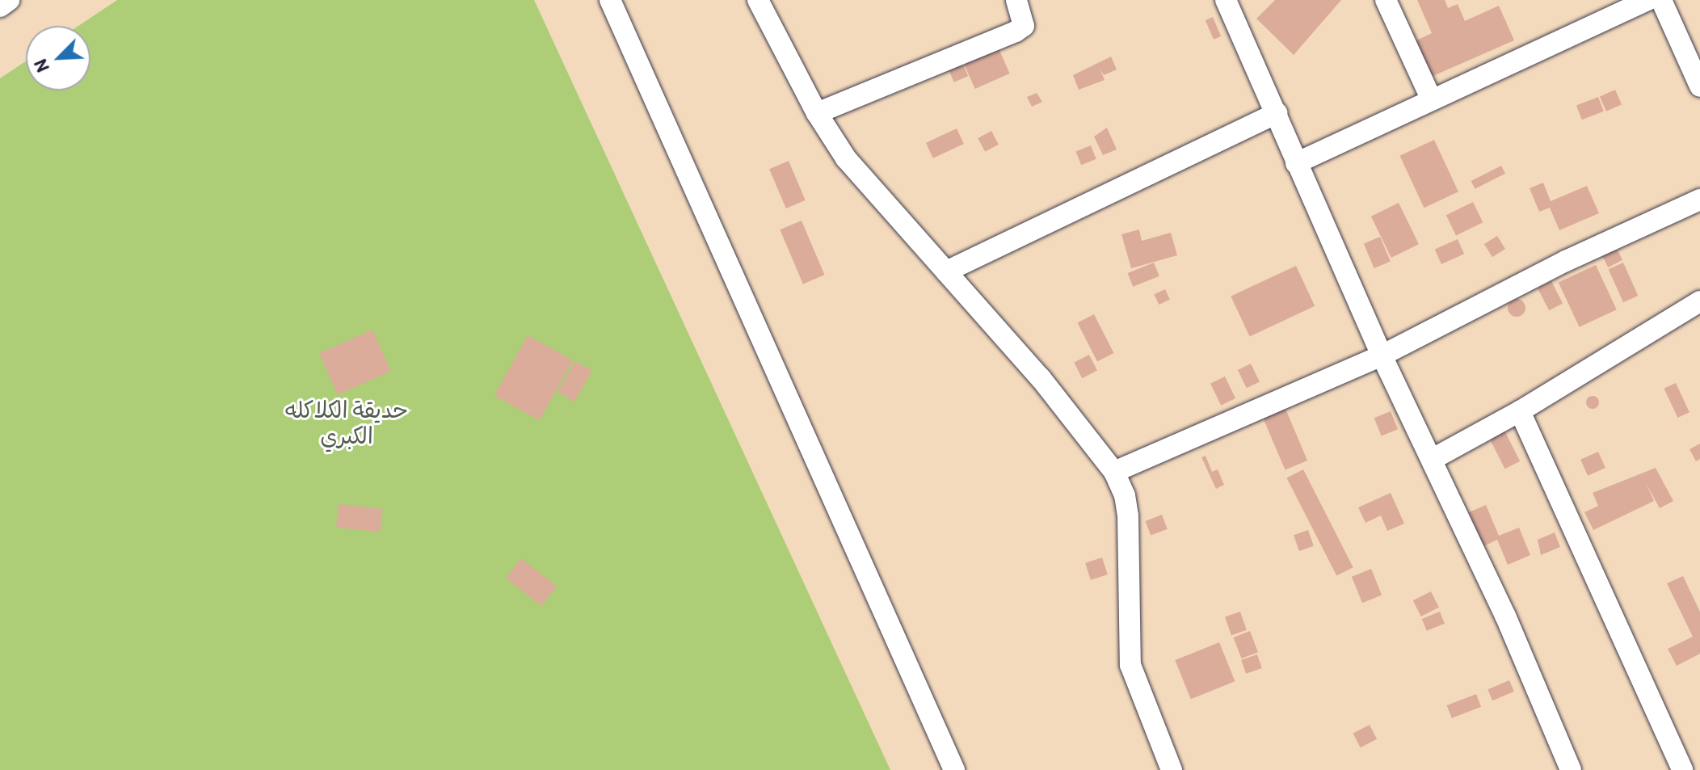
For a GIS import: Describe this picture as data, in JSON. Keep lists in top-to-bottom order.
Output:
{
  "parks": ["حديقة الكلاكله الكبري"],
  "north": "bottom left"
}
